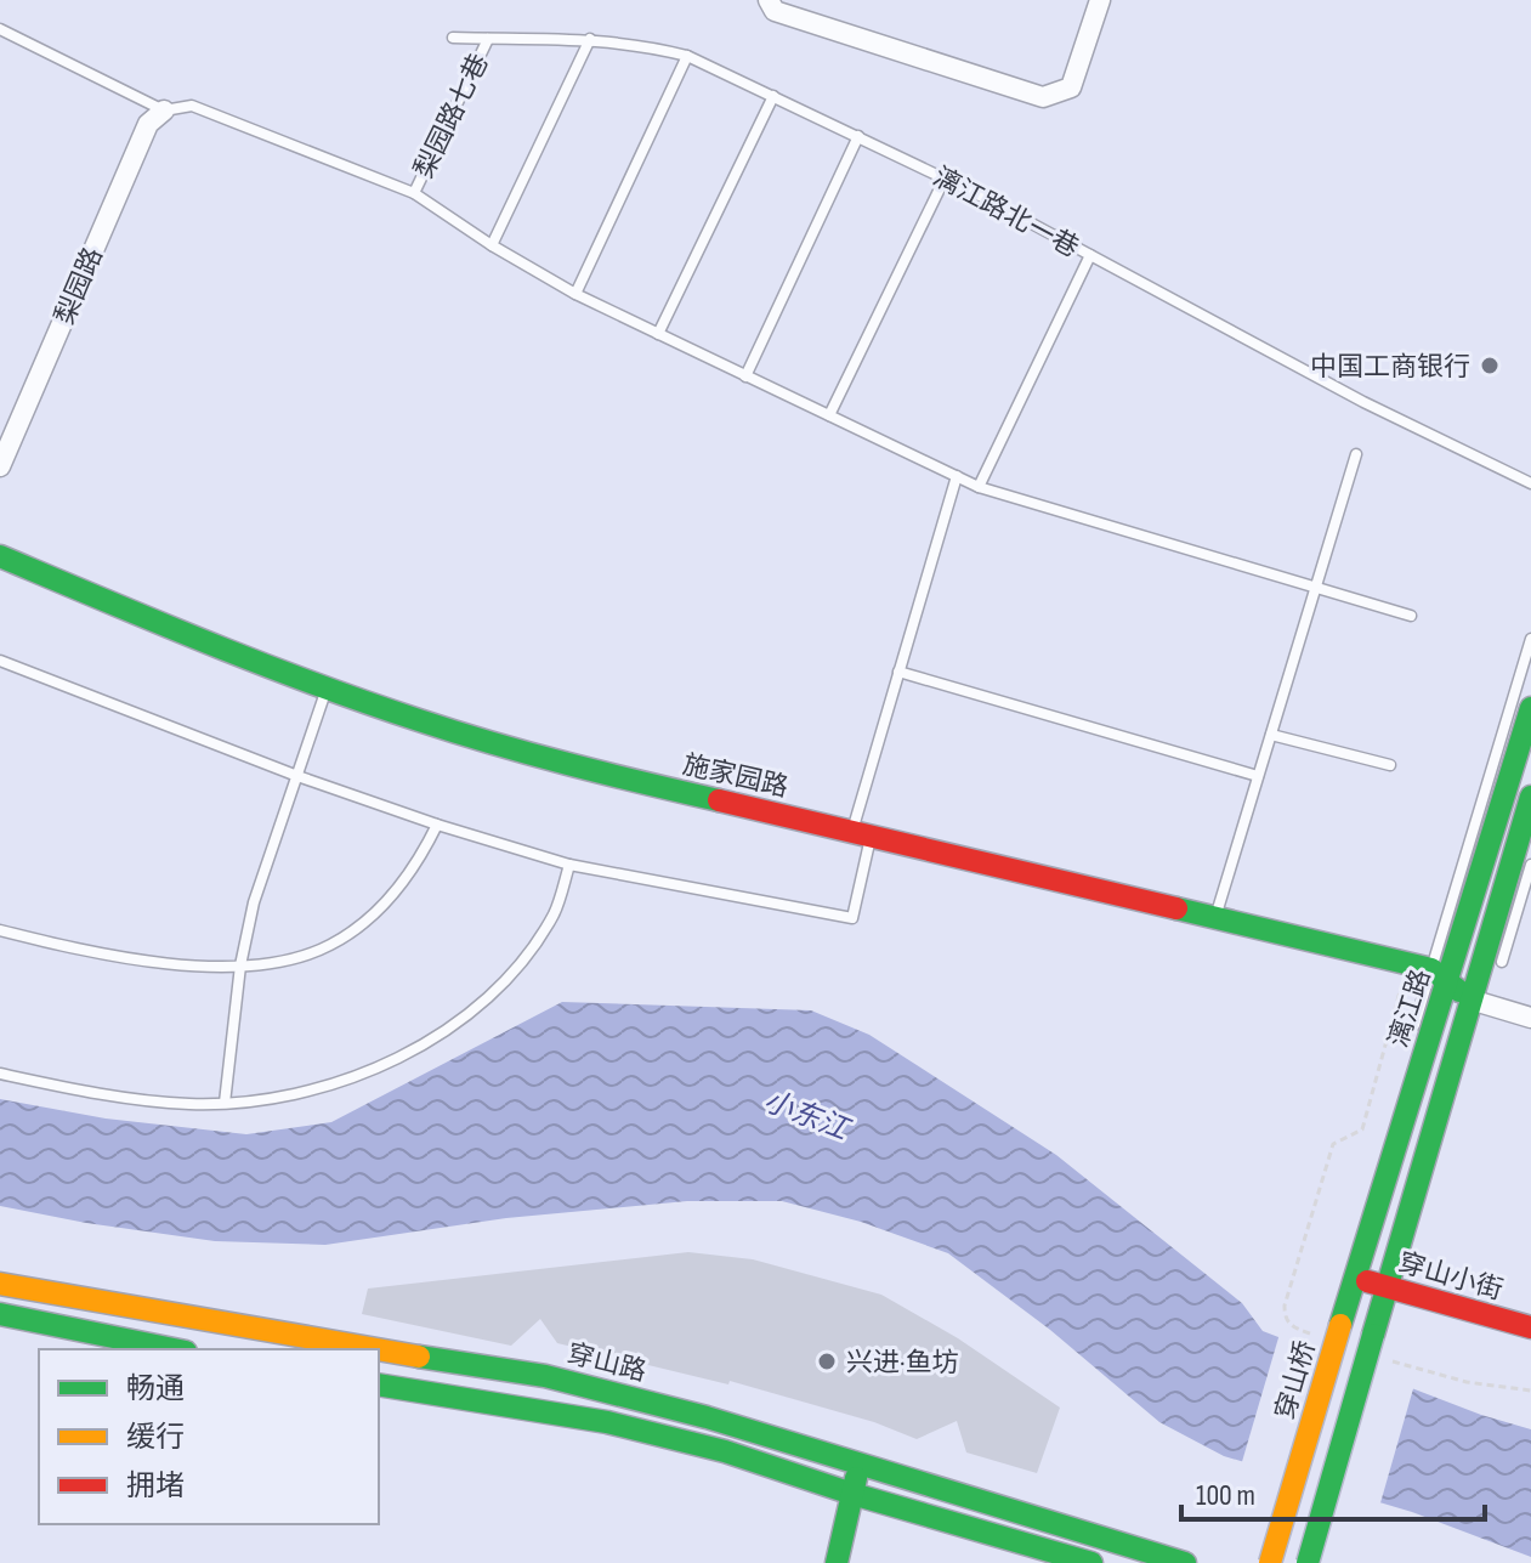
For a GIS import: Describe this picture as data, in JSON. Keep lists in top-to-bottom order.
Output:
{
  "streets": {
    "main road": [
      "施家园路",
      "漓江路",
      "穿山小街",
      "穿山路",
      "穿山桥"
    ],
    "street": ["梨园路"],
    "lane": ["梨园路七巷", "漓江路北一巷"]
  },
  "crossings": [
    ["梨园路七巷", "漓江路北一巷"],
    ["施家园路", "漓江路"],
    ["漓江路", "穿山小街"],
    ["漓江路", "穿山桥"]
  ],
  "water": ["小东江"],
  "places": ["中国工商银行", "兴进·鱼坊"],
  "legend": ["畅通", "缓行", "拥堵"],
  "scale_bar": "100 m"
}
